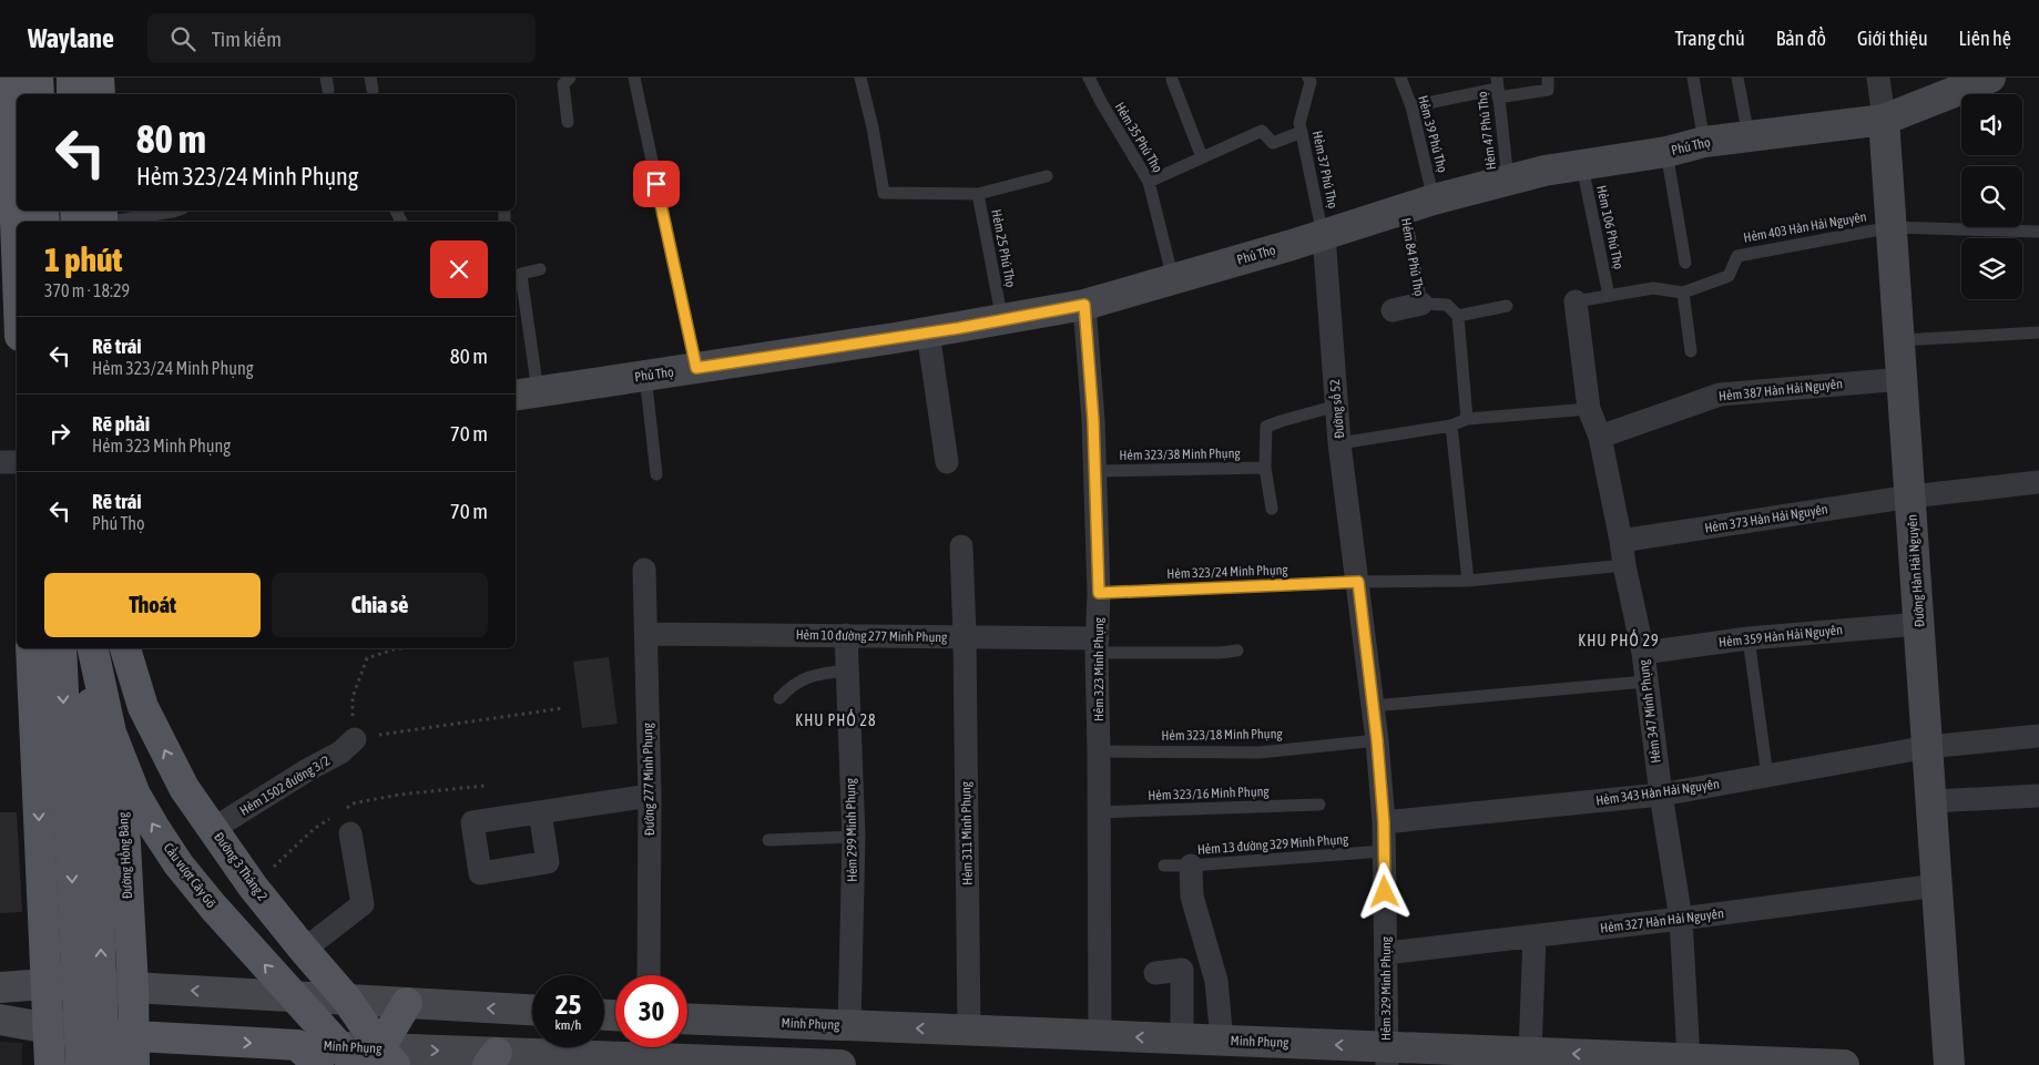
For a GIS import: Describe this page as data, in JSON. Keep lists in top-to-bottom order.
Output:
{
  "streets": {
    "main road": [
      "Phú Thọ",
      "Đường Hàn Hải Nguyên",
      "Đường Hồng Bàng",
      "Đường 3 Tháng 2",
      "Cầu vượt Cây Gõ",
      "Minh Phụng"
    ],
    "street": [
      "Hẻm 84 Phú Thọ",
      "Hẻm 387 Hàn Hải Nguyên",
      "Đường số 52",
      "Hẻm 373 Hàn Hải Nguyên",
      "Hẻm 10 đường 277 Minh Phụng",
      "Hẻm 359 Hàn Hải Nguyên",
      "Hẻm 323 Minh Phụng",
      "Hẻm 347 Minh Phụng",
      "Đường 277 Minh Phụng",
      "Hẻm 1502 đường 3/2",
      "Hẻm 343 Hàn Hải Nguyên",
      "Hẻm 299 Minh Phụng",
      "Hẻm 311 Minh Phụng",
      "Hẻm 327 Hàn Hải Nguyên",
      "Hẻm 329 Minh Phụng"
    ],
    "lane": [
      "Hẻm 47 Phú Thọ",
      "Hẻm 39 Phú Thọ",
      "Hẻm 35 Phú Thọ",
      "Hẻm 37 Phú Thọ",
      "Hẻm 106 Phú Thọ",
      "Hẻm 403 Hàn Hải Nguyên",
      "Hẻm 25 Phú Thọ",
      "Hẻm 323/38 Minh Phụng",
      "Hẻm 323/24 Minh Phụng",
      "Hẻm 323/18 Minh Phụng",
      "Hẻm 323/16 Minh Phụng",
      "Hẻm 13 đường 329 Minh Phụng"
    ]
  },
  "crossings": [
    ["Hẻm 47 Phú Thọ", "Phú Thọ"],
    ["Hẻm 39 Phú Thọ", "Phú Thọ"],
    ["Hẻm 35 Phú Thọ", "Phú Thọ"],
    ["Phú Thọ", "Hẻm 37 Phú Thọ"],
    ["Phú Thọ", "Hẻm 106 Phú Thọ"],
    ["Phú Thọ", "Hẻm 25 Phú Thọ"],
    ["Phú Thọ", "Hẻm 84 Phú Thọ"],
    ["Phú Thọ", "Đường số 52"],
    ["Phú Thọ", "Đường Hàn Hải Nguyên"],
    ["Phú Thọ", "Hẻm 323 Minh Phụng"],
    ["Hẻm 37 Phú Thọ", "Đường số 52"],
    ["Hẻm 106 Phú Thọ", "Hẻm 403 Hàn Hải Nguyên"],
    ["Hẻm 403 Hàn Hải Nguyên", "Đường Hàn Hải Nguyên"],
    ["Hẻm 403 Hàn Hải Nguyên", "Hẻm 347 Minh Phụng"],
    ["Hẻm 387 Hàn Hải Nguyên", "Đường Hàn Hải Nguyên"],
    ["Hẻm 387 Hàn Hải Nguyên", "Hẻm 347 Minh Phụng"],
    ["Đường số 52", "Hẻm 323/24 Minh Phụng"],
    ["Đường số 52", "Hẻm 329 Minh Phụng"],
    ["Hẻm 323/38 Minh Phụng", "Hẻm 323 Minh Phụng"],
    ["Hẻm 373 Hàn Hải Nguyên", "Đường Hàn Hải Nguyên"],
    ["Hẻm 373 Hàn Hải Nguyên", "Hẻm 347 Minh Phụng"],
    ["Đường Hàn Hải Nguyên", "Hẻm 359 Hàn Hải Nguyên"],
    ["Đường Hàn Hải Nguyên", "Hẻm 343 Hàn Hải Nguyên"],
    ["Đường Hàn Hải Nguyên", "Hẻm 327 Hàn Hải Nguyên"],
    ["Hẻm 323/24 Minh Phụng", "Hẻm 323 Minh Phụng"],
    ["Hẻm 323/24 Minh Phụng", "Hẻm 347 Minh Phụng"],
    ["Hẻm 323/24 Minh Phụng", "Hẻm 329 Minh Phụng"],
    ["Hẻm 10 đường 277 Minh Phụng", "Hẻm 323 Minh Phụng"],
    ["Hẻm 10 đường 277 Minh Phụng", "Đường 277 Minh Phụng"],
    ["Hẻm 10 đường 277 Minh Phụng", "Hẻm 299 Minh Phụng"],
    ["Hẻm 10 đường 277 Minh Phụng", "Hẻm 311 Minh Phụng"],
    ["Hẻm 359 Hàn Hải Nguyên", "Hẻm 347 Minh Phụng"],
    ["Hẻm 323 Minh Phụng", "Hẻm 323/18 Minh Phụng"],
    ["Hẻm 323 Minh Phụng", "Hẻm 323/16 Minh Phụng"],
    ["Hẻm 323 Minh Phụng", "Minh Phụng"],
    ["Hẻm 347 Minh Phụng", "Hẻm 343 Hàn Hải Nguyên"],
    ["Hẻm 347 Minh Phụng", "Hẻm 327 Hàn Hải Nguyên"],
    ["Hẻm 347 Minh Phụng", "Minh Phụng"],
    ["Hẻm 323/18 Minh Phụng", "Hẻm 329 Minh Phụng"],
    ["Hẻm 1502 đường 3/2", "Đường 3 Tháng 2"],
    ["Hẻm 343 Hàn Hải Nguyên", "Hẻm 329 Minh Phụng"],
    ["Hẻm 299 Minh Phụng", "Minh Phụng"],
    ["Hẻm 311 Minh Phụng", "Minh Phụng"],
    ["Hẻm 13 đường 329 Minh Phụng", "Hẻm 329 Minh Phụng"],
    ["Đường Hồng Bàng", "Minh Phụng"],
    ["Đường 3 Tháng 2", "Minh Phụng"],
    ["Hẻm 327 Hàn Hải Nguyên", "Hẻm 329 Minh Phụng"],
    ["Hẻm 329 Minh Phụng", "Minh Phụng"]
  ],
  "districts": ["KHU PHỐ 29", "KHU PHỐ 28"],
  "page": {
    "header": "Waylane",
    "search": "Tìm kiếm",
    "nav": [
      "Trang chủ",
      "Bản đồ",
      "Giới thiệu",
      "Liên hệ"
    ],
    "turn": ["80 m", "Hẻm 323/24 Minh Phụng"],
    "heading": ["1 phút", "370 m · 18:29"],
    "list": [
      {
        "name": "Rẽ trái",
        "note": "Hẻm 323/24 Minh Phụng",
        "value": "80 m"
      },
      {
        "name": "Rẽ phải",
        "note": "Hẻm 323 Minh Phụng",
        "value": "70 m"
      },
      {
        "name": "Rẽ trái",
        "note": "Phú Thọ",
        "value": "70 m"
      }
    ],
    "buttons": ["Thoát", "Chia sẻ"],
    "speed": "25 km/h",
    "limit": "30"
  }
}
